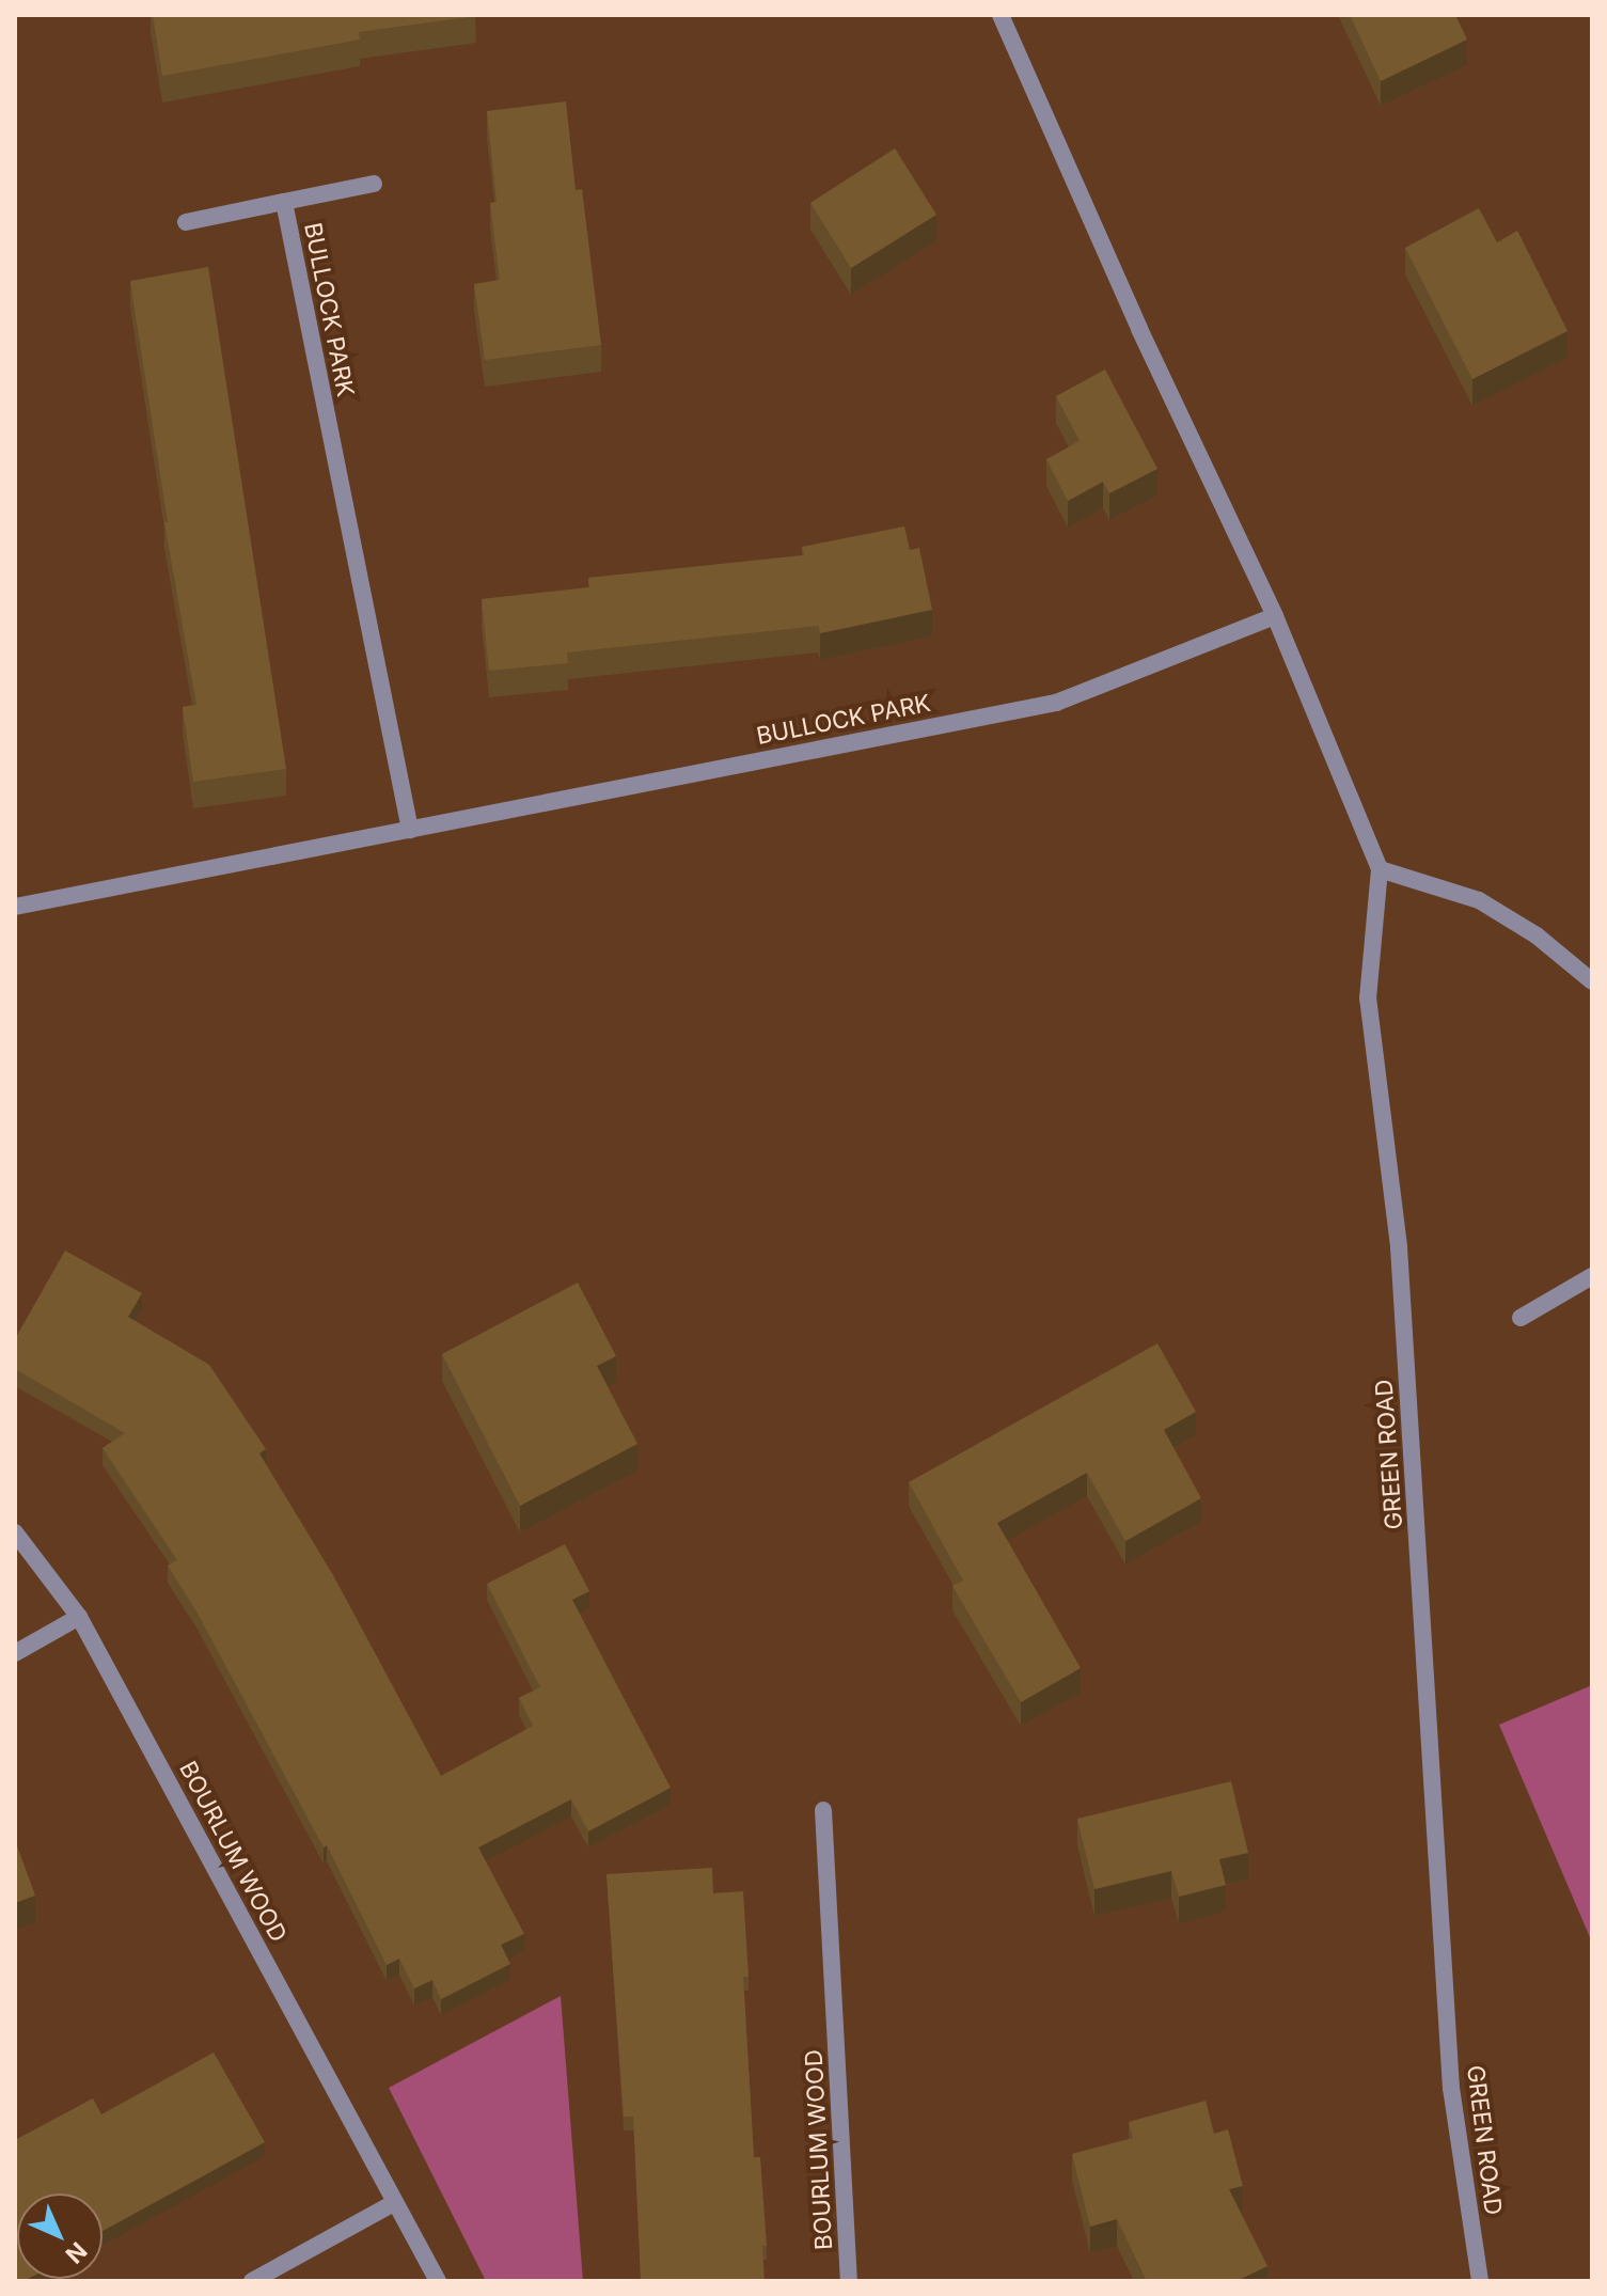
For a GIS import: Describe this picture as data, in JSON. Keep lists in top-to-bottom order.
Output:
{
  "streets": {
    "street": ["BULLOCK PARK", "GREEN ROAD", "BOURLUM WOOD"]
  },
  "north": "bottom right"
}
